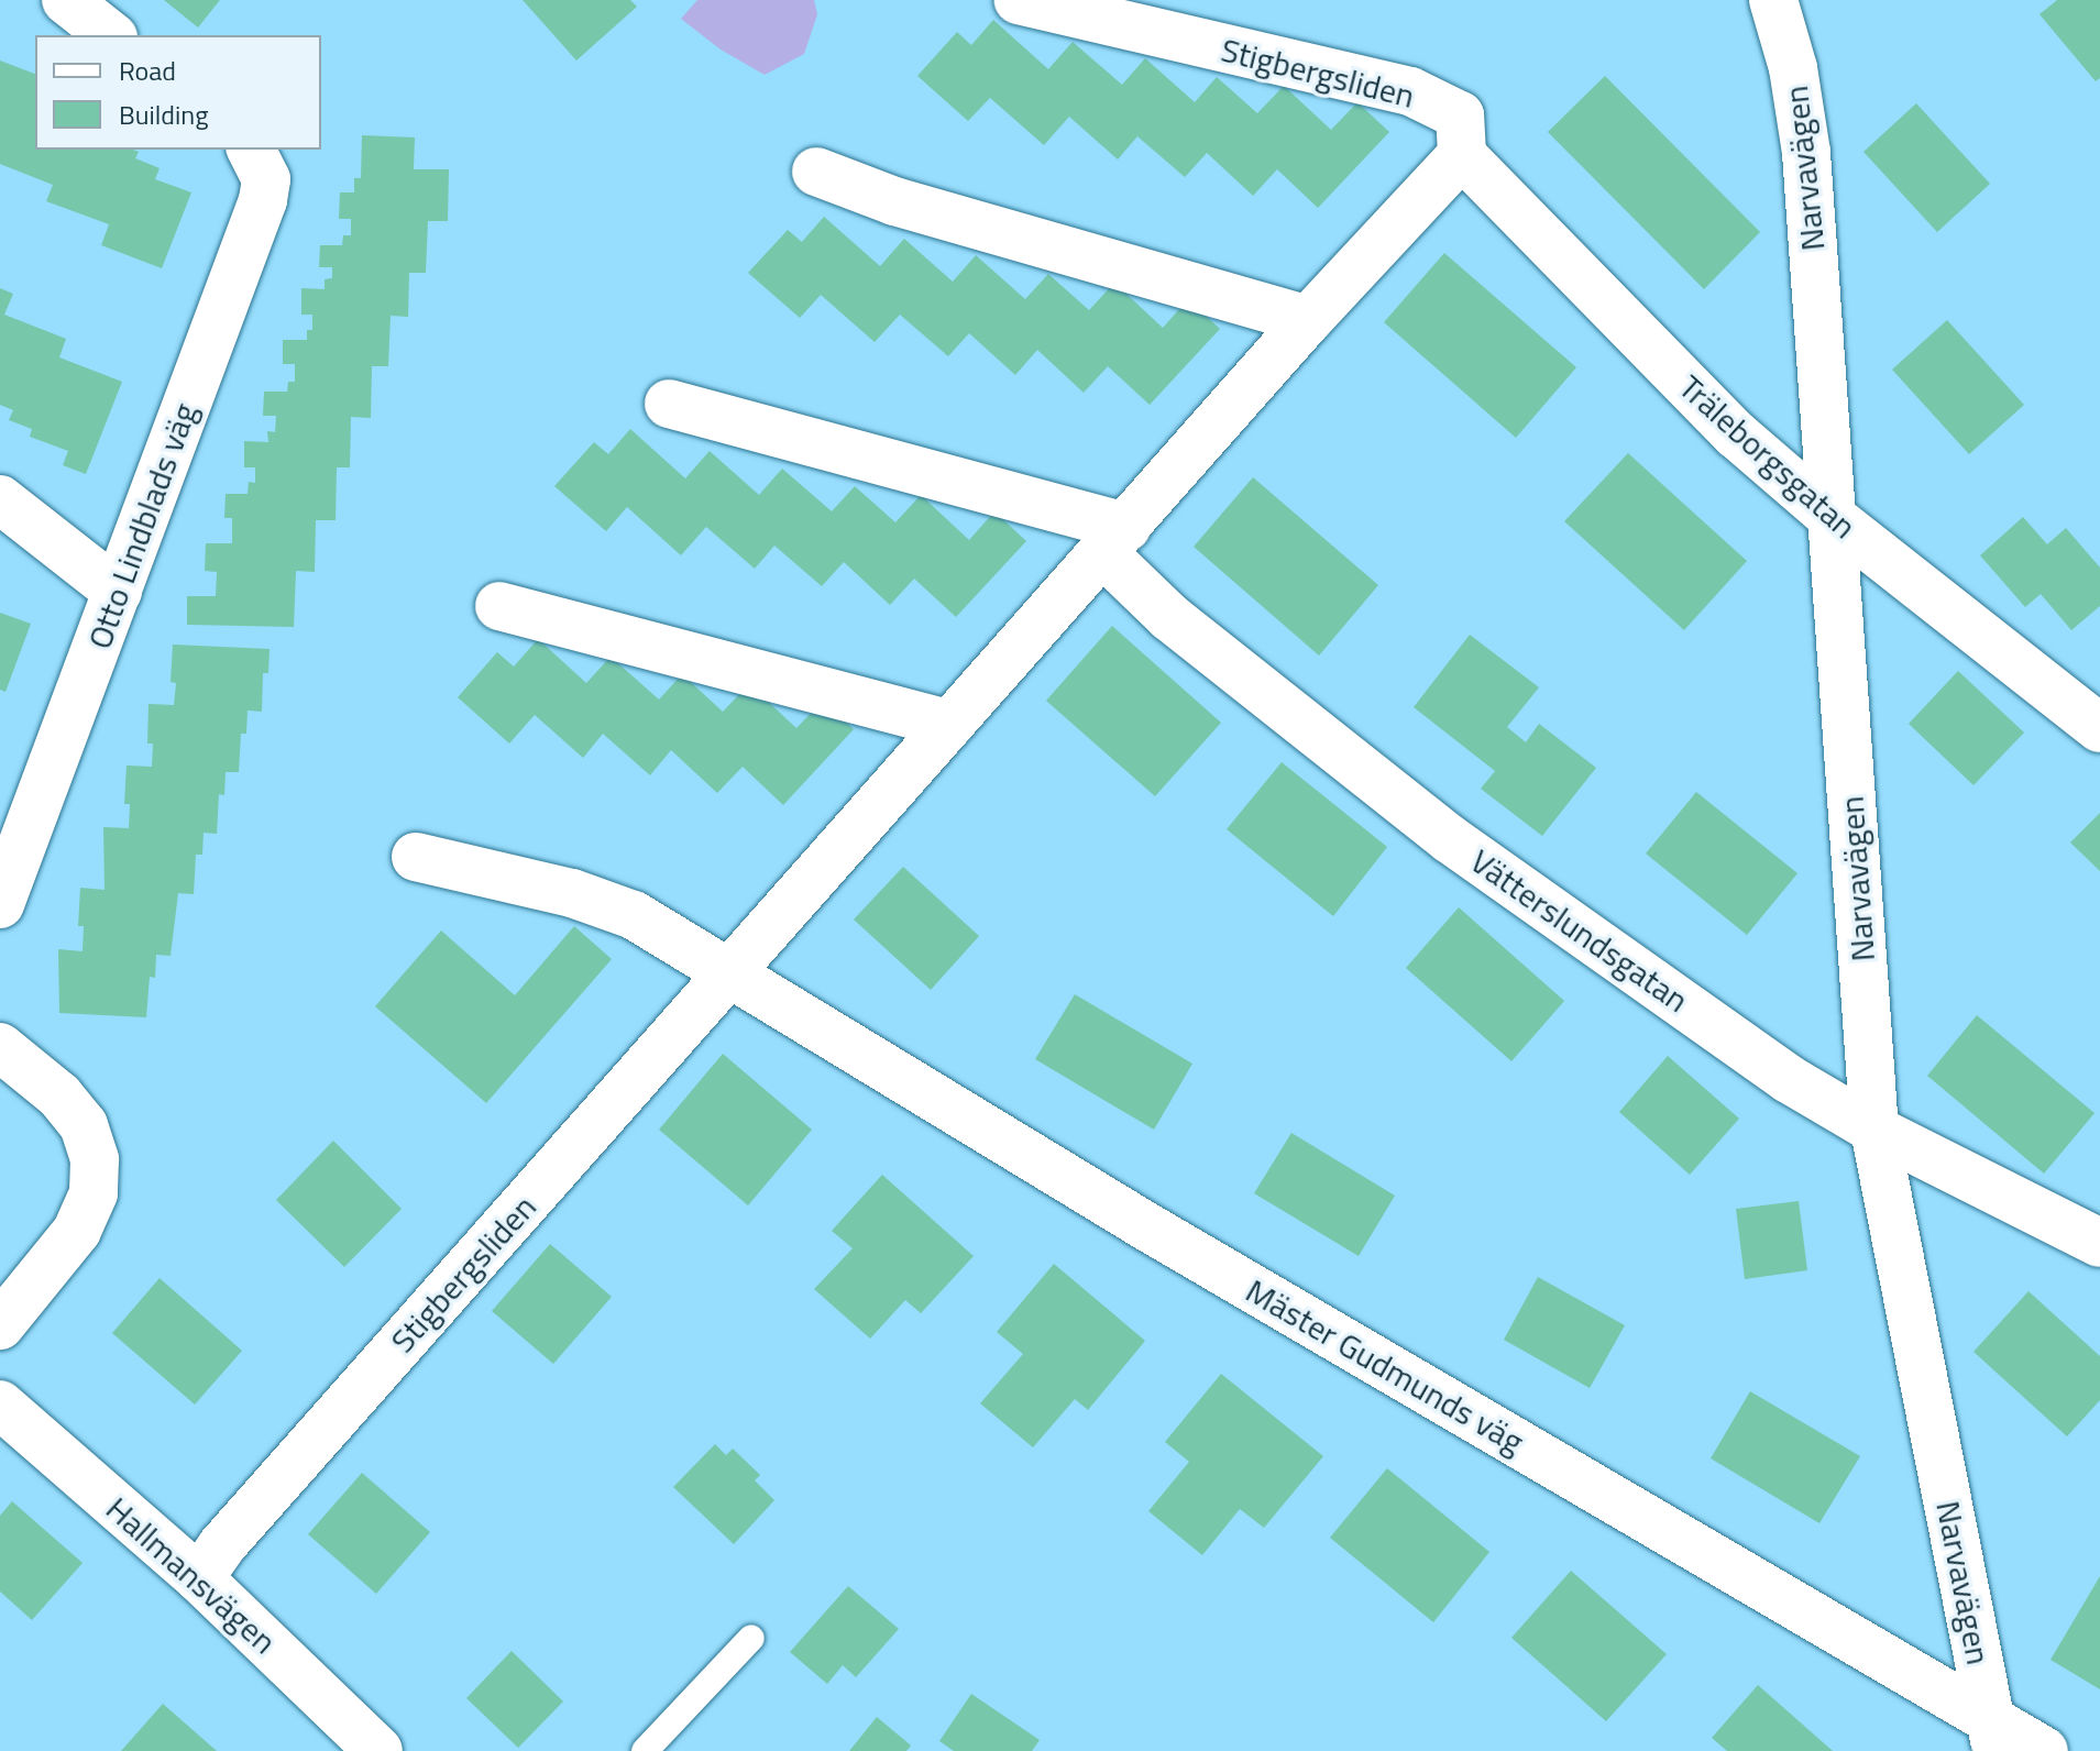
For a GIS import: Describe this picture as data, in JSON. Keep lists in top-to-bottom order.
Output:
{
  "streets": {
    "street": [
      "Stigbergsliden",
      "Narvavägen",
      "Träleborgsgatan",
      "Otto Lindblads väg",
      "Vätterslundsgatan",
      "Mäster Gudmunds väg",
      "Hallmansvägen"
    ]
  },
  "crossings": [
    ["Stigbergsliden", "Träleborgsgatan"],
    ["Stigbergsliden", "Vätterslundsgatan"],
    ["Stigbergsliden", "Mäster Gudmunds väg"],
    ["Stigbergsliden", "Hallmansvägen"],
    ["Narvavägen", "Träleborgsgatan"],
    ["Narvavägen", "Vätterslundsgatan"],
    ["Narvavägen", "Mäster Gudmunds väg"]
  ],
  "legend": ["Road", "Building"]
}
